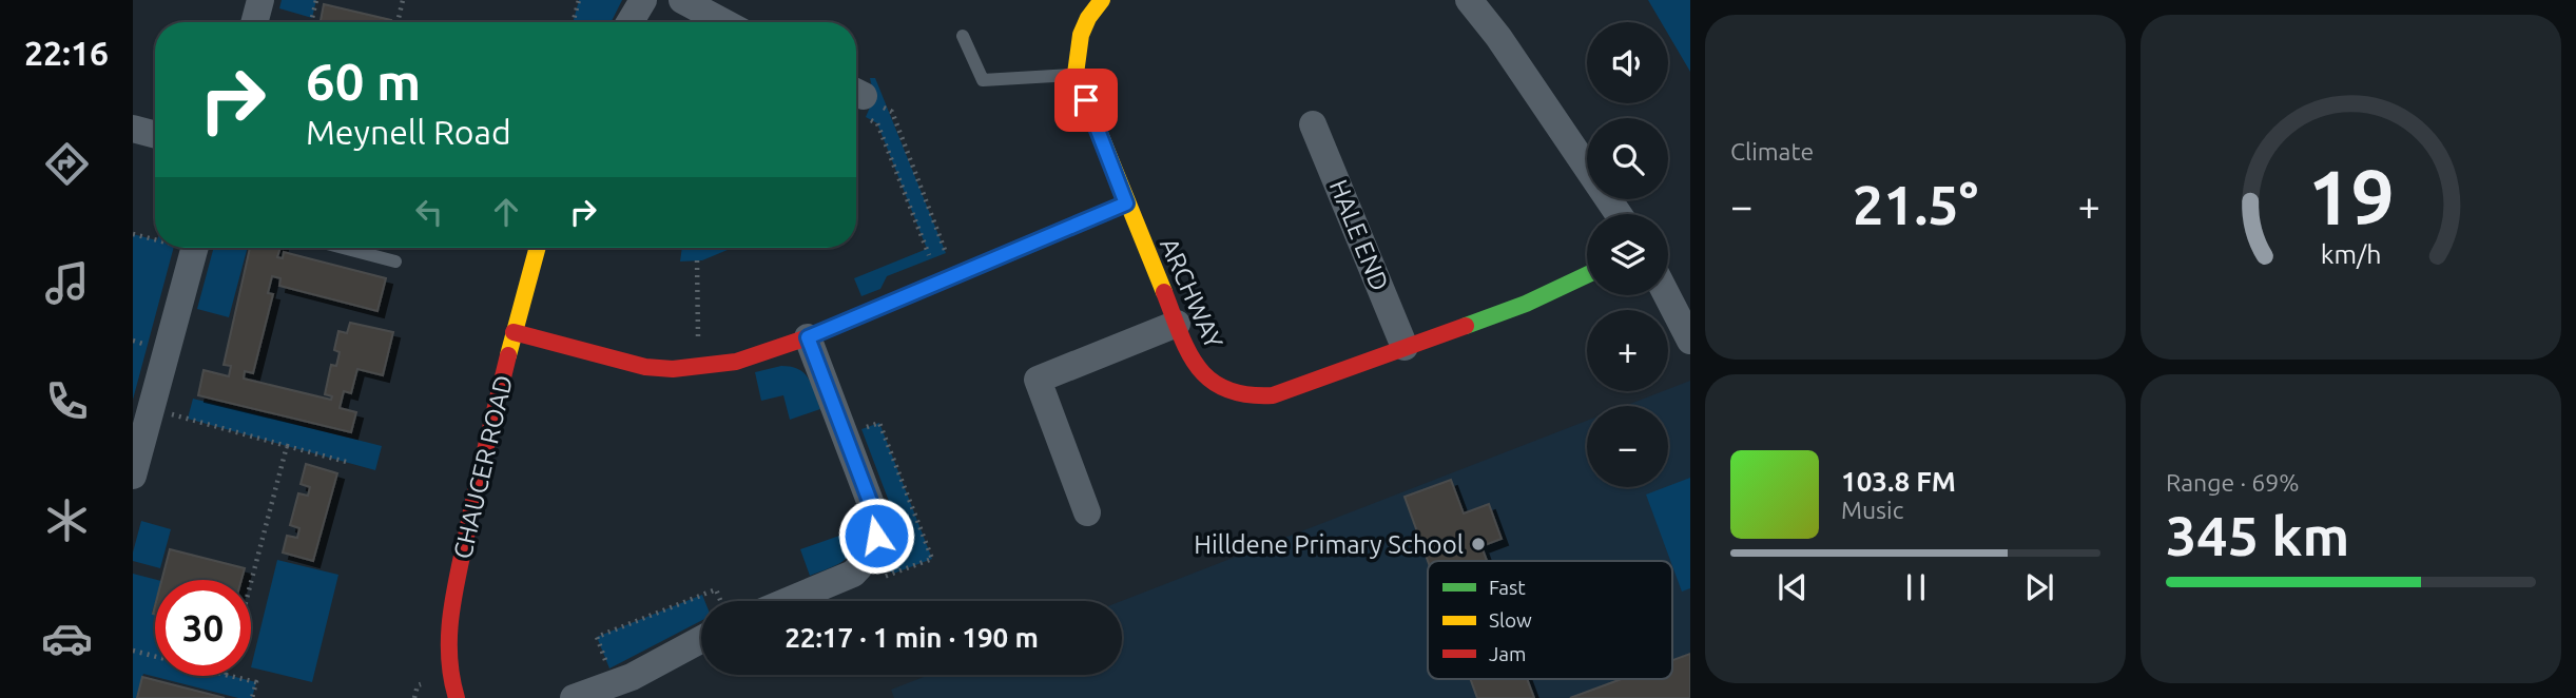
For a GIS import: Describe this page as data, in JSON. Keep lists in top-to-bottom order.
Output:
{
  "streets": {
    "street": ["HALE END", "ARCHWAY", "CHAUCER ROAD"]
  },
  "crossings": [
    ["HALE END", "ARCHWAY"]
  ],
  "places": ["Hilldene Primary School"],
  "legend": ["Fast", "Slow", "Jam"],
  "page": {
    "tabs": "22:16",
    "tile": [
      "Climate",
      ["Range · 69%", "345 km"]
    ],
    "map_buttons": ["+", "−"],
    "turn": ["60 m", "Meynell Road"],
    "heat": ["−", "21.5°", "+"],
    "song": ["103.8 FM", "Music"],
    "limit": "30",
    "trip": "22:17 · 1 min · 190 m",
    "gauge": ["19", "km/h"]
  }
}
